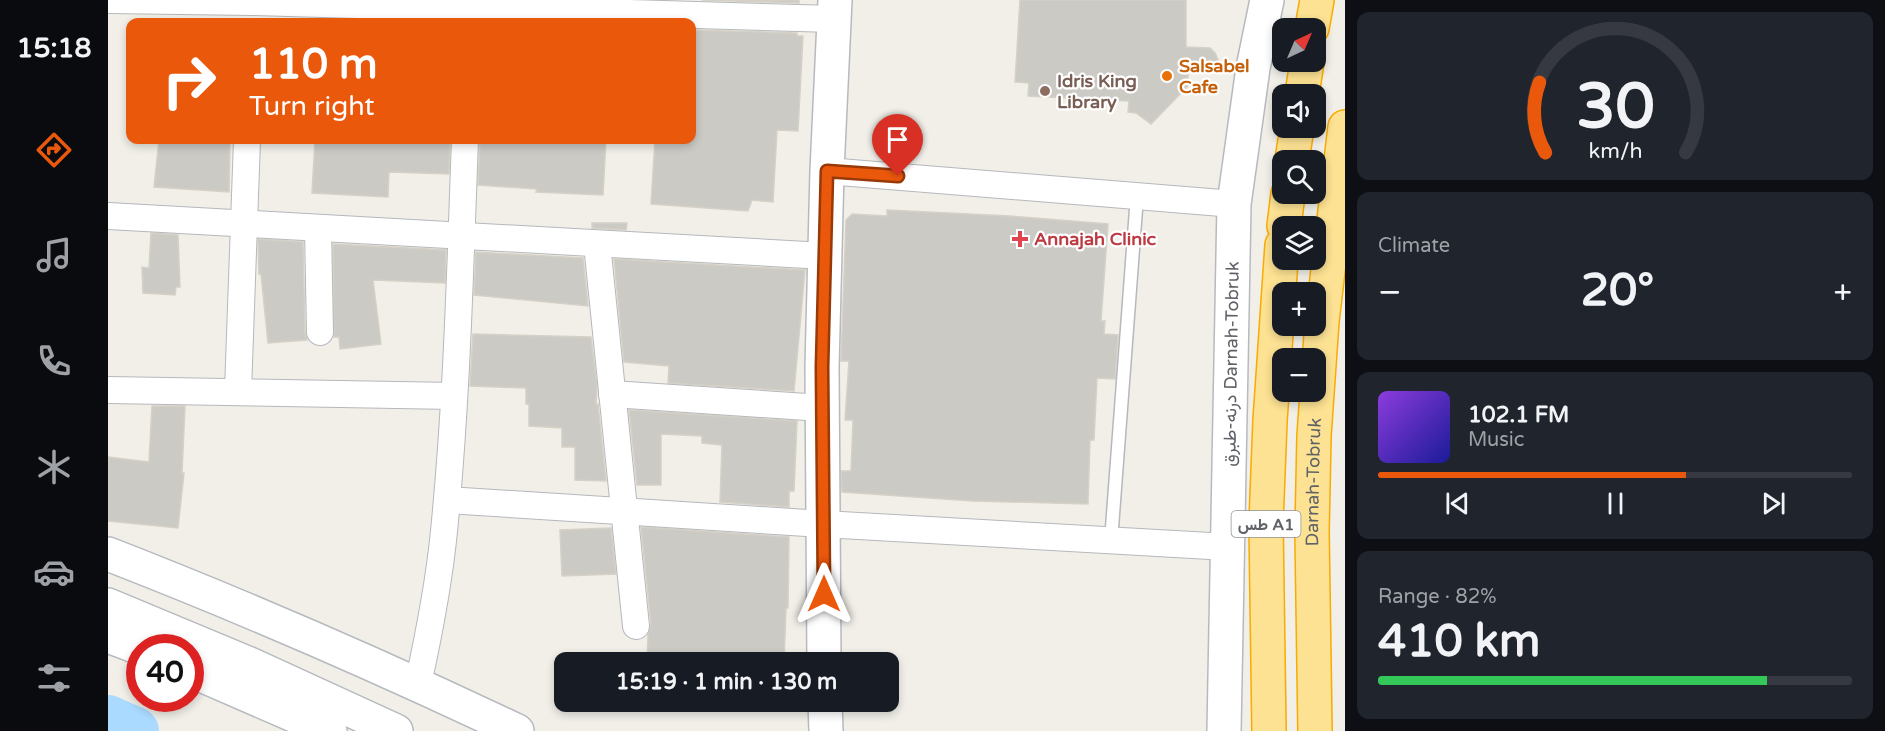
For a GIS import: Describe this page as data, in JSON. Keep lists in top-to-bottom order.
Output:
{
  "streets": {
    "highway": ["Darnah-Tobruk", "طس A1"],
    "street": ["درنه-طبرق Darnah-Tobruk"]
  },
  "places": {
    "other": ["Salsabel Cafe", "Idris King Library"],
    "health": ["Annajah Clinic"]
  },
  "north": "top right",
  "page": {
    "tabs": "15:18",
    "map_buttons": ["+", "−"],
    "turn": ["110 m", "Turn right"],
    "tile": [
      "Climate",
      ["Range · 82%", "410 km"]
    ],
    "heat": ["−", "20°", "+"],
    "song": ["102.1 FM", "Music"],
    "limit": "40",
    "trip": "15:19 · 1 min · 130 m",
    "gauge": ["30", "km/h"]
  }
}
